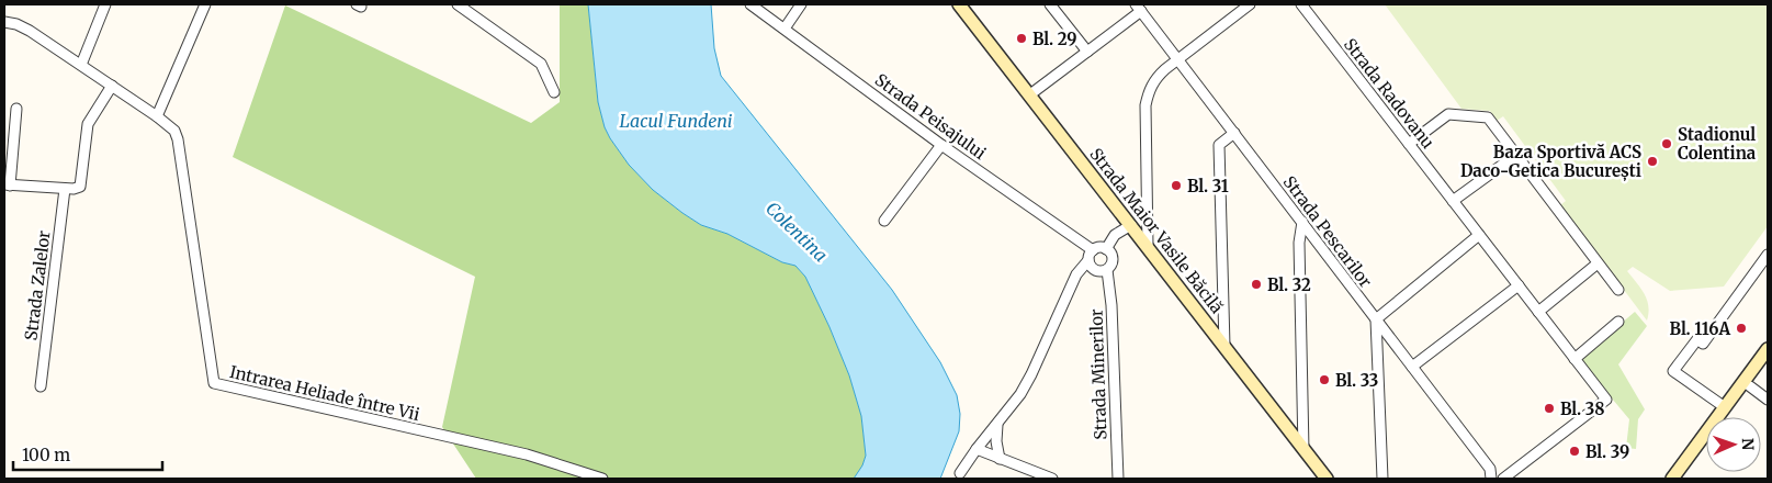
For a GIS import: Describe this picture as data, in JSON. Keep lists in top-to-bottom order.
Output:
{
  "streets": {
    "street": [
      "Strada Radovanu",
      "Strada Peisajului",
      "Strada Maior Vasile Băcilă",
      "Strada Pescarilor",
      "Strada Zalelor",
      "Strada Minerilor",
      "Intrarea Heliade între Vii"
    ]
  },
  "crossings": [
    ["Strada Peisajului", "Strada Minerilor"]
  ],
  "water": ["Lacul Fundeni", "Colentina"],
  "places": [
    "Bl. 29",
    "Stadionul Colentina",
    "Baza Sportivă ACS Daco-Getica București",
    "Bl. 31",
    "Bl. 32",
    "Bl. 116A",
    "Bl. 33",
    "Bl. 38",
    "Bl. 39"
  ],
  "scale_bar": "100 m",
  "north": "right"
}
